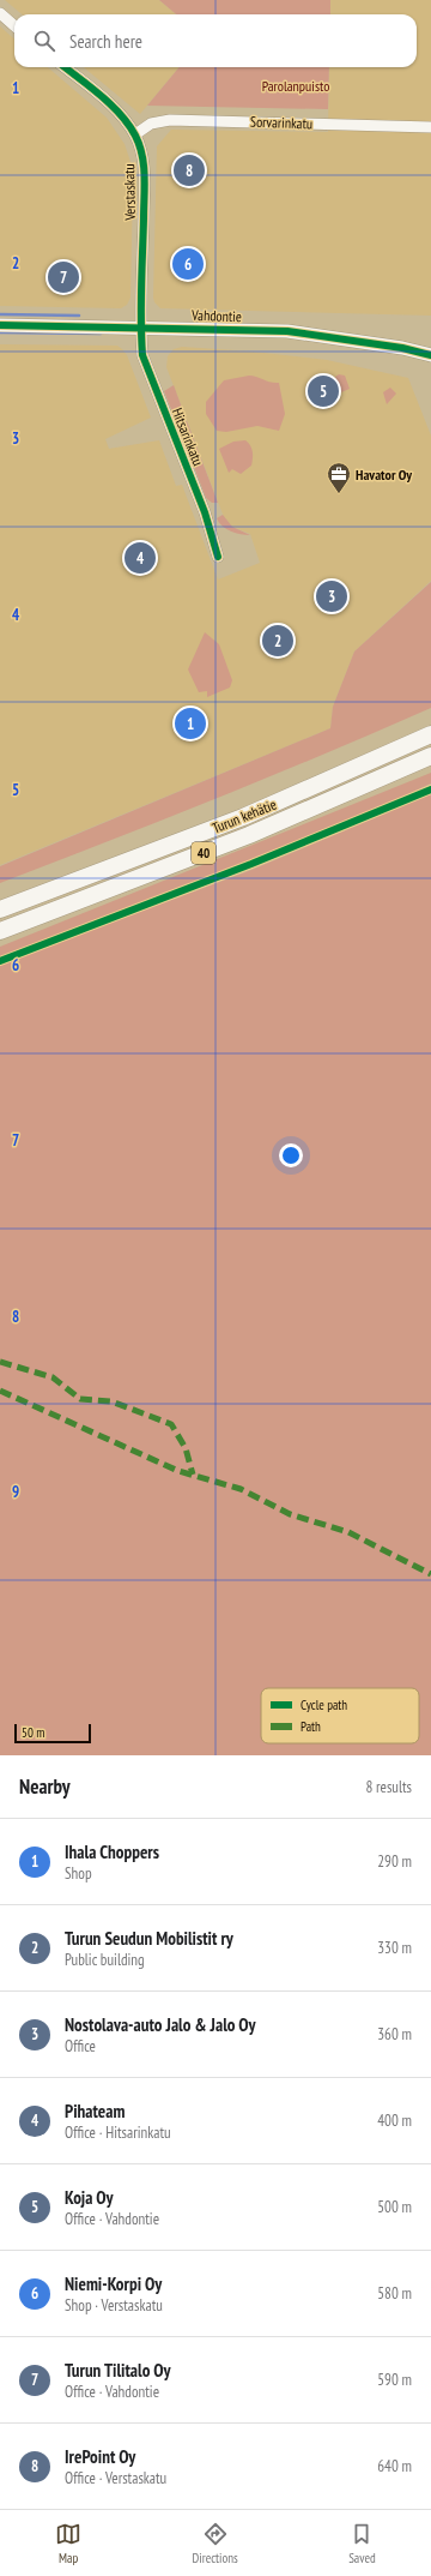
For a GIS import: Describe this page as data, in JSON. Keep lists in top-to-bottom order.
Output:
{
  "streets": {
    "highway": ["Turun kehätie", "40"],
    "street": [
      "Sorvarinkatu",
      "Verstaskatu",
      "Vahdontie",
      "Hitsarinkatu"
    ]
  },
  "crossings": [
    ["Sorvarinkatu", "Verstaskatu"],
    ["Verstaskatu", "Vahdontie"],
    ["Verstaskatu", "Hitsarinkatu"],
    ["Vahdontie", "Hitsarinkatu"]
  ],
  "parks": ["Parolanpuisto"],
  "places": {
    "office": ["Havator Oy"]
  },
  "legend": ["Cycle path", "Path"],
  "scale_bar": "50 m",
  "page": {
    "search": "Search here",
    "pins": [
      "8",
      "6",
      "7",
      "5",
      "4",
      "3",
      "2",
      "1"
    ],
    "scale": "50 m",
    "heading": ["Nearby", "8 results"],
    "list": [
      {
        "mark": "1",
        "name": "Ihala Choppers",
        "note": "Shop",
        "value": "290 m"
      },
      {
        "mark": "2",
        "name": "Turun Seudun Mobilistit ry",
        "note": "Public building",
        "value": "330 m"
      },
      {
        "mark": "3",
        "name": "Nostolava-auto Jalo & Jalo Oy",
        "note": "Office",
        "value": "360 m"
      },
      {
        "mark": "4",
        "name": "Pihateam",
        "note": "Office · Hitsarinkatu",
        "value": "400 m"
      },
      {
        "mark": "5",
        "name": "Koja Oy",
        "note": "Office · Vahdontie",
        "value": "500 m"
      },
      {
        "mark": "6",
        "name": "Niemi-Korpi Oy",
        "note": "Shop · Verstaskatu",
        "value": "580 m"
      },
      {
        "mark": "7",
        "name": "Turun Tilitalo Oy",
        "note": "Office · Vahdontie",
        "value": "590 m"
      },
      {
        "mark": "8",
        "name": "IrePoint Oy",
        "note": "Office · Verstaskatu",
        "value": "640 m"
      }
    ],
    "nav": ["Map", "Directions", "Saved"]
  },
  "grid": {
    "rows": [
      "1",
      "2",
      "3",
      "4",
      "5",
      "6",
      "7",
      "8",
      "9"
    ]
  }
}
